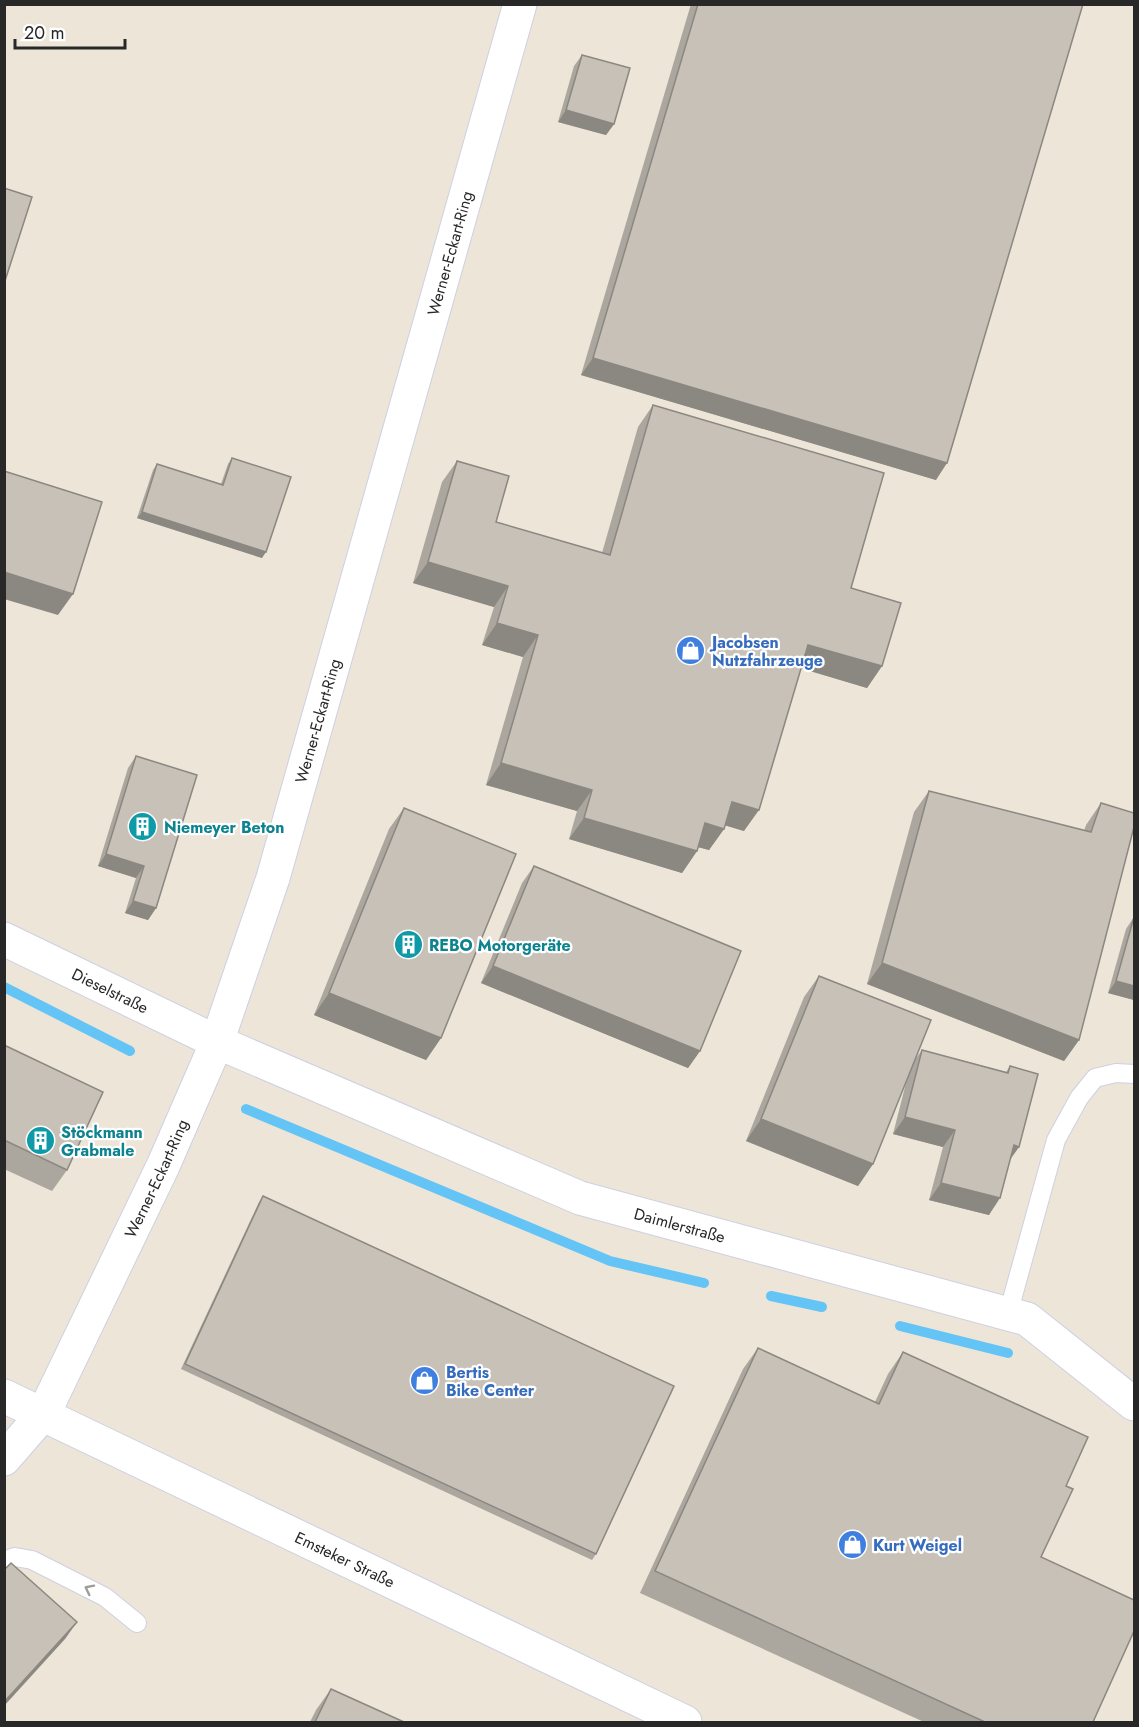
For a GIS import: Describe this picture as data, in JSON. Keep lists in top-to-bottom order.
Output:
{
  "streets": {
    "street": [
      "Werner-Eckart-Ring",
      "Dieselstraße",
      "Daimlerstraße",
      "Emsteker Straße"
    ]
  },
  "crossings": [
    ["Werner-Eckart-Ring", "Dieselstraße"],
    ["Werner-Eckart-Ring", "Daimlerstraße"],
    ["Werner-Eckart-Ring", "Emsteker Straße"],
    ["Dieselstraße", "Daimlerstraße"]
  ],
  "places": {
    "shop": ["Jacobsen Nutzfahrzeuge", "Bertis Bike Center", "Kurt Weigel"],
    "building": ["Niemeyer Beton", "REBO Motorgeräte", "Stöckmann Grabmale"]
  },
  "scale_bar": "20 m"
}
